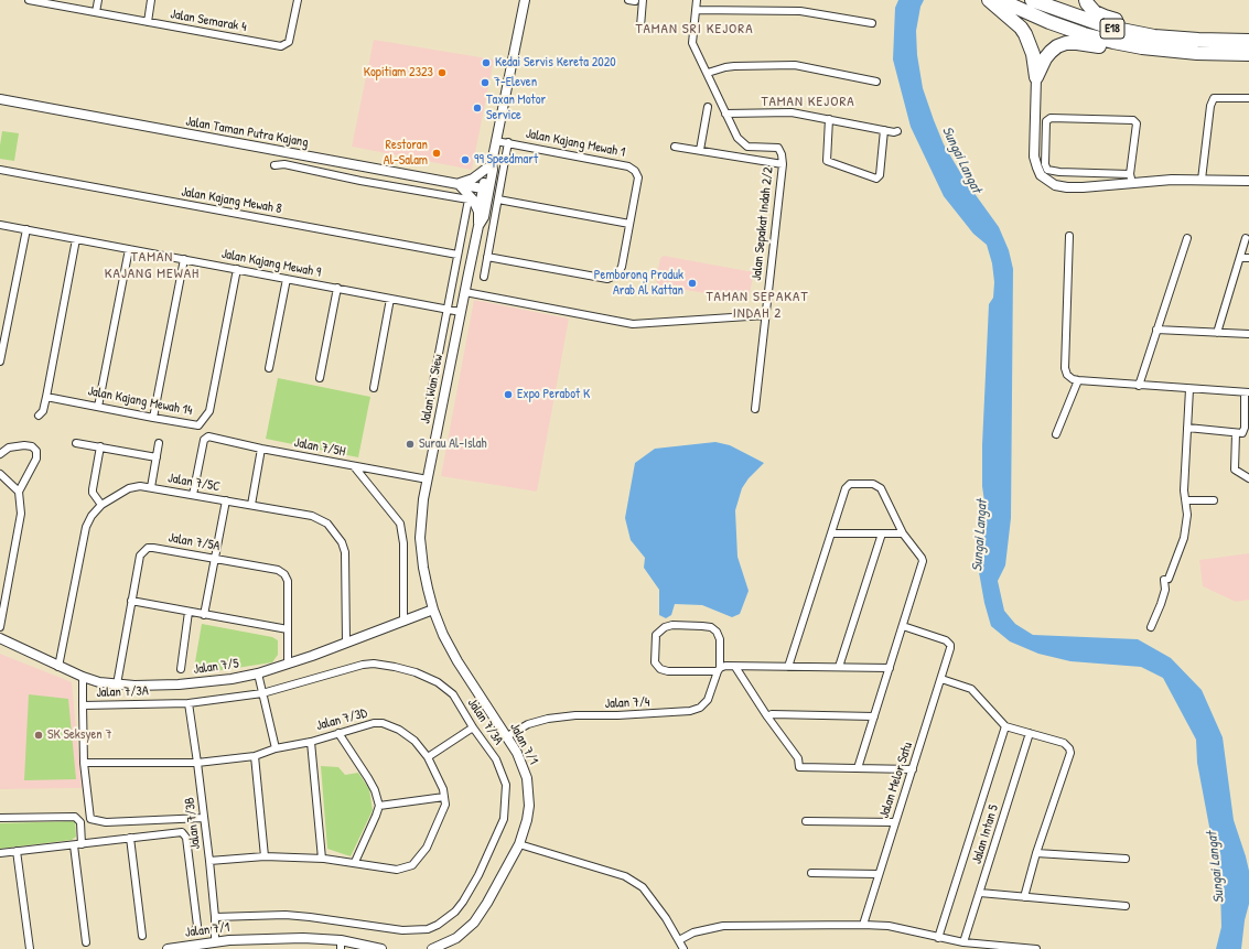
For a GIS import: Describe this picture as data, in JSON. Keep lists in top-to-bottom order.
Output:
{
  "streets": {
    "highway": ["E18"],
    "street": [
      "Jalan Semarak 4",
      "Jalan Taman Putra Kajang",
      "Jalan Kajang Mewah 1",
      "Jalan Kajang Mewah 8",
      "Jalan Sepakat Indah 2/2",
      "Jalan Kajang Mewah 9",
      "Jalan Wan Siew",
      "Jalan Kajang Mewah 14",
      "Jalan 7/5H",
      "Jalan 7/5C",
      "Jalan 7/5A",
      "Jalan 7/5",
      "Jalan 7/3A",
      "Jalan 7/4",
      "Jalan 7/3D",
      "Jalan 7/1",
      "Jalan Melor Satu",
      "Jalan 7/3B",
      "Jalan Intan 5"
    ]
  },
  "crossings": [
    ["Jalan Taman Putra Kajang", "Jalan Wan Siew"],
    ["Jalan Kajang Mewah 1", "Jalan Wan Siew"],
    ["Jalan Kajang Mewah 9", "Jalan Wan Siew"],
    ["Jalan Kajang Mewah 9", "Jalan Kajang Mewah 14"],
    ["Jalan Wan Siew", "Jalan 7/5H"],
    ["Jalan Wan Siew", "Jalan 7/5"],
    ["Jalan Wan Siew", "Jalan 7/1"],
    ["Jalan 7/5H", "Jalan 7/5C"],
    ["Jalan 7/5C", "Jalan 7/5"],
    ["Jalan 7/5A", "Jalan 7/5"],
    ["Jalan 7/5", "Jalan 7/3A"],
    ["Jalan 7/5", "Jalan 7/1"],
    ["Jalan 7/3A", "Jalan 7/3B"],
    ["Jalan 7/4", "Jalan 7/1"],
    ["Jalan 7/3D", "Jalan 7/3B"],
    ["Jalan 7/1", "Jalan 7/3B"]
  ],
  "districts": [
    "TAMAN SRI KEJORA",
    "TAMAN KEJORA",
    "TAMAN KAJANG MEWAH",
    "TAMAN SEPAKAT INDAH 2"
  ],
  "water": ["Sungai Langat"],
  "places": [
    "Kedai Servis Kereta 2020",
    "Kopitiam 2323",
    "7-Eleven",
    "Taxan Motor Service",
    "Restoran Al-Salam",
    "99 Speedmart",
    "Pemborong Produk Arab Al Kattan",
    "Expo Perabot K",
    "Surau Al-Islah",
    "SK Seksyen 7"
  ]
}
